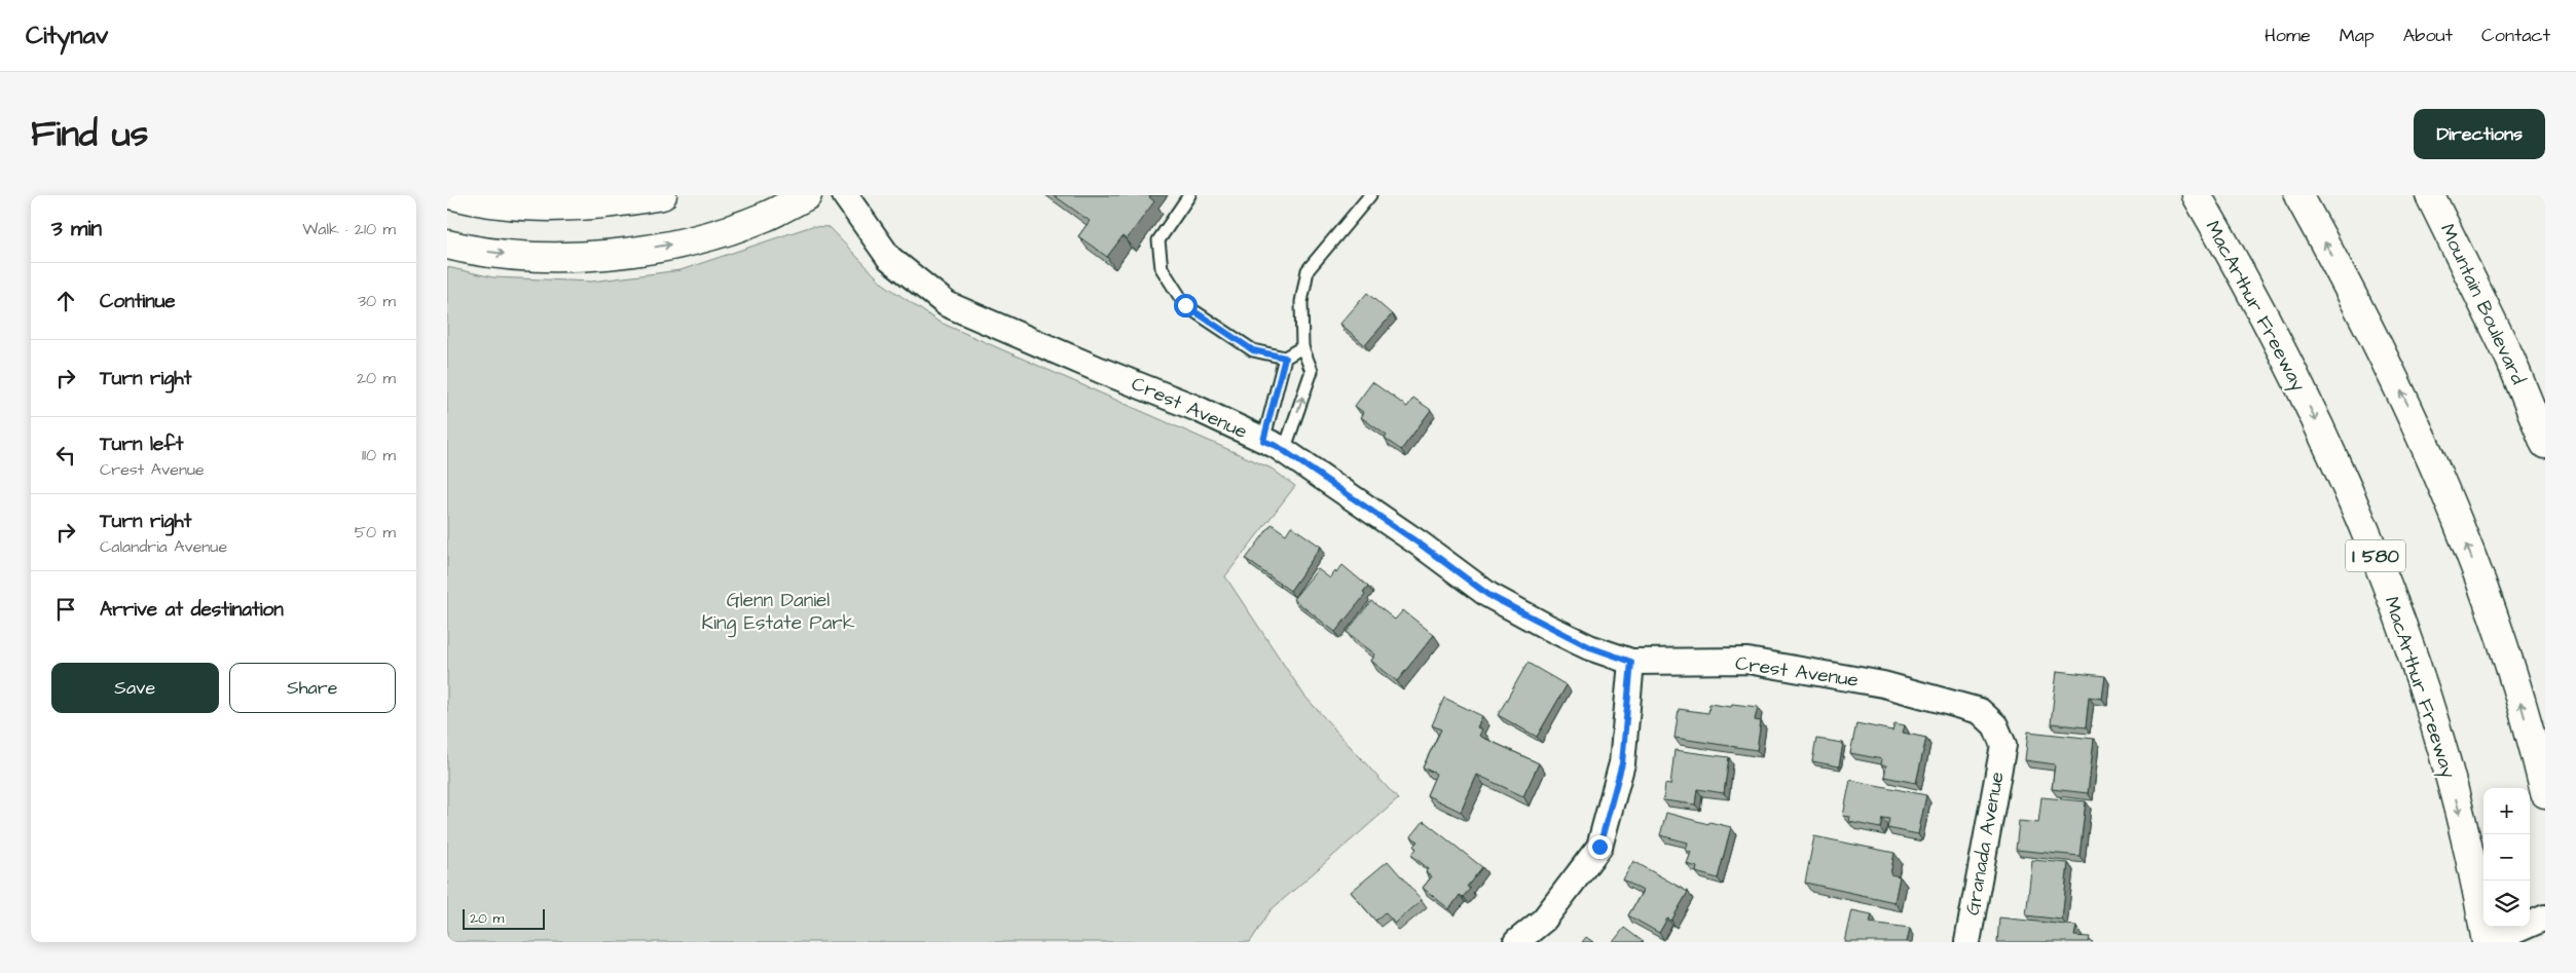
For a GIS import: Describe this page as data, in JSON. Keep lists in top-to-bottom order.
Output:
{
  "streets": {
    "main road": ["Mountain Boulevard", "MacArthur Freeway", "I 580"],
    "street": ["Crest Avenue", "Granada Avenue"]
  },
  "crossings": [
    ["Crest Avenue", "Granada Avenue"]
  ],
  "parks": ["Glenn Daniel King Estate Park"],
  "scale_bar": "20 m",
  "page": {
    "header": "Citynav",
    "nav": [
      "Home",
      "Map",
      "About",
      "Contact"
    ],
    "title": "Find us",
    "buttons": [
      "Directions",
      ["Save", "Share"]
    ],
    "heading": ["3 min", "Walk · 210 m"],
    "list": [
      ["Continue", "30 m"],
      ["Turn right", "20 m"],
      ["Turn left", "Crest Avenue", "110 m"],
      ["Turn right", "Calandria Avenue", "50 m"],
      "Arrive at destination"
    ],
    "map_buttons": ["+", "−"],
    "scale": "20 m"
  }
}
